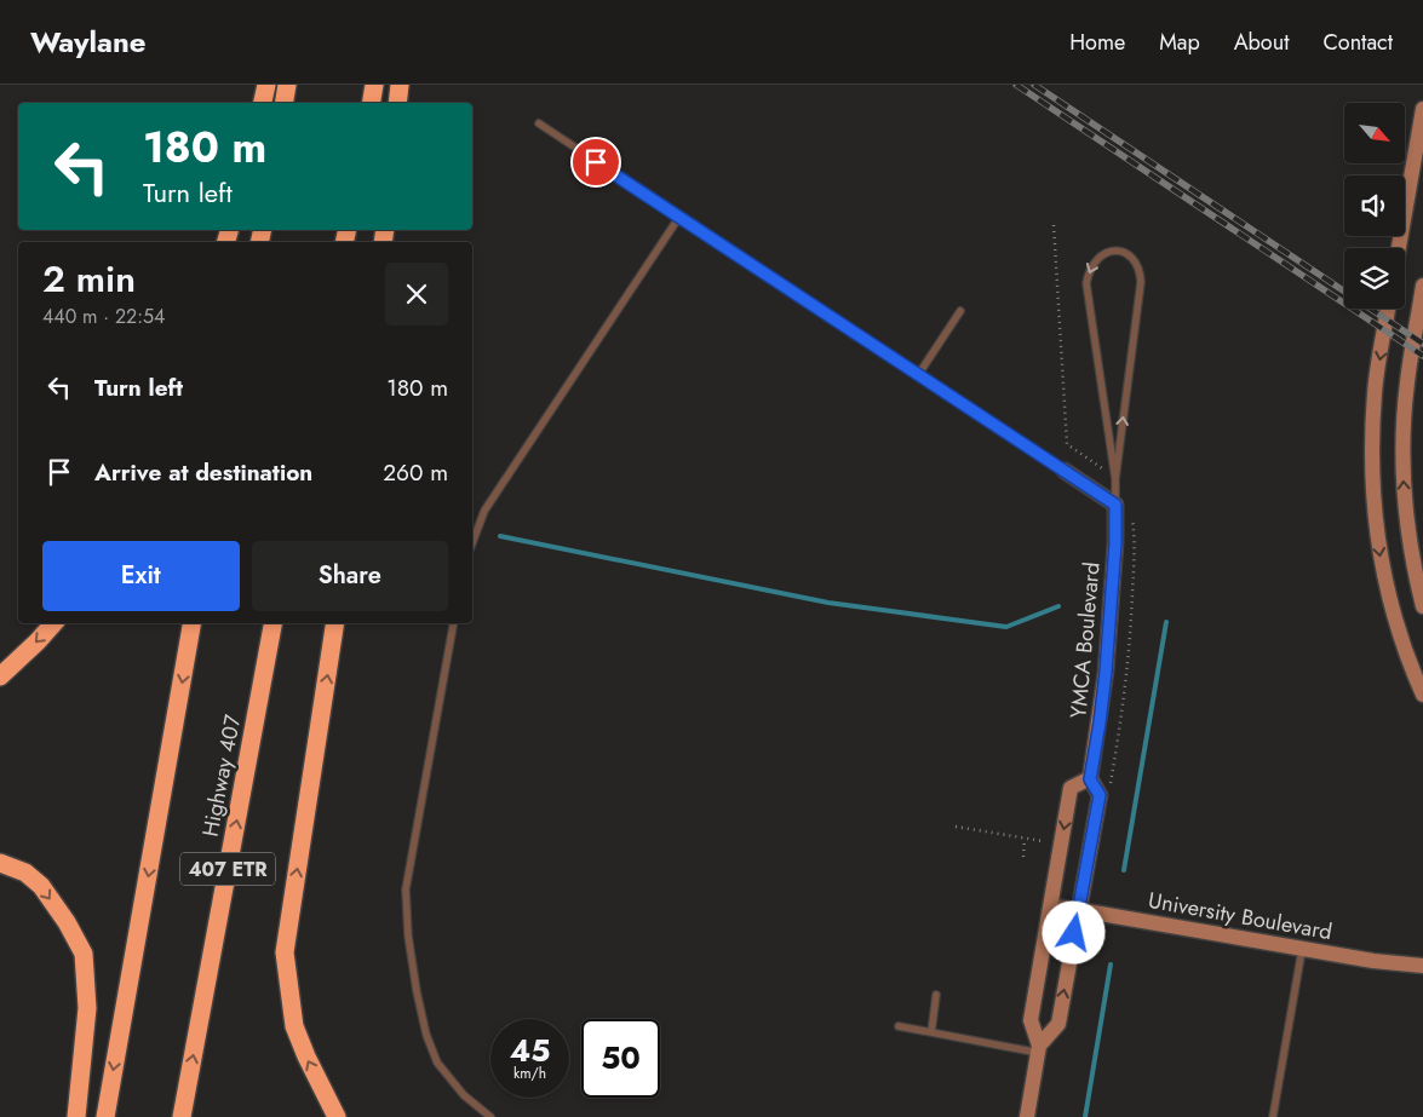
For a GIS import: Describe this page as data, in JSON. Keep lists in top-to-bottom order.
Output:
{
  "streets": {
    "highway": ["Highway 407", "407 ETR"],
    "main road": ["YMCA Boulevard", "University Boulevard"]
  },
  "crossings": [
    ["YMCA Boulevard", "University Boulevard"]
  ],
  "north": "bottom right",
  "page": {
    "header": "Waylane",
    "nav": [
      "Home",
      "Map",
      "About",
      "Contact"
    ],
    "turn": ["180 m", "Turn left"],
    "heading": ["2 min", "440 m · 22:54"],
    "list": [
      {
        "name": "Turn left",
        "value": "180 m"
      },
      {
        "name": "Arrive at destination",
        "value": "260 m"
      }
    ],
    "buttons": ["Exit", "Share"],
    "speed": "45 km/h",
    "limit": "50"
  }
}
